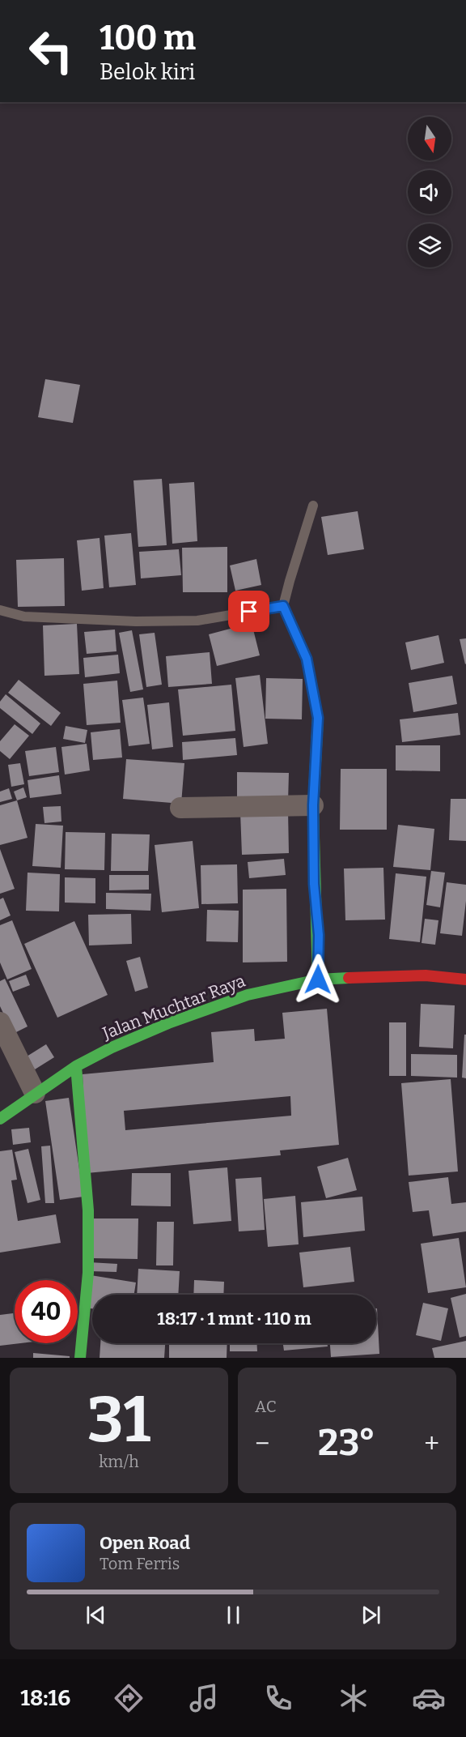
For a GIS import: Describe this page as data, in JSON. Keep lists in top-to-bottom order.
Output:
{
  "streets": {
    "main road": ["Jalan Muchtar Raya"]
  },
  "north": "bottom",
  "page": {
    "turn": ["100 m", "Belok kiri"],
    "limit": "40",
    "trip": "18:17 · 1 mnt · 110 m",
    "tile": [
      ["31", "km/h"],
      "AC"
    ],
    "heat": ["−", "23°", "+"],
    "song": ["Open Road", "Tom Ferris"],
    "tabs": "18:16"
  }
}
